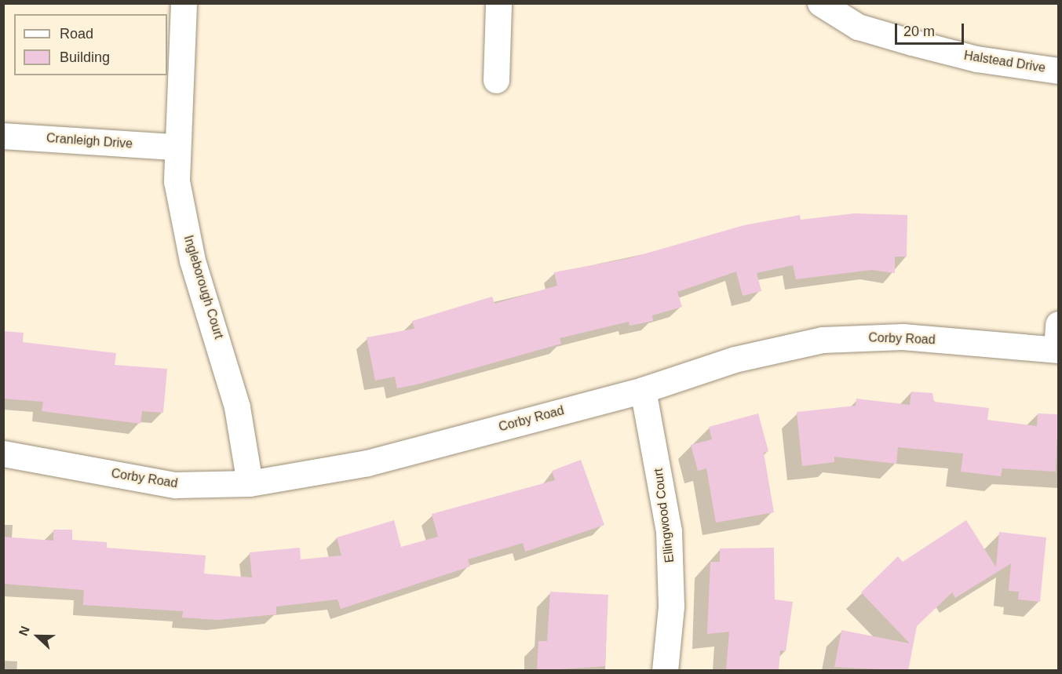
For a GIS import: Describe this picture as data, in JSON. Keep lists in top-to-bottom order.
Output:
{
  "streets": {
    "street": [
      "Halstead Drive",
      "Cranleigh Drive",
      "Ingleborough Court",
      "Corby Road",
      "Ellingwood Court"
    ]
  },
  "crossings": [
    ["Cranleigh Drive", "Ingleborough Court"],
    ["Ingleborough Court", "Corby Road"],
    ["Corby Road", "Ellingwood Court"]
  ],
  "legend": ["Road", "Building"],
  "scale_bar": "20 m",
  "north": "left"
}
